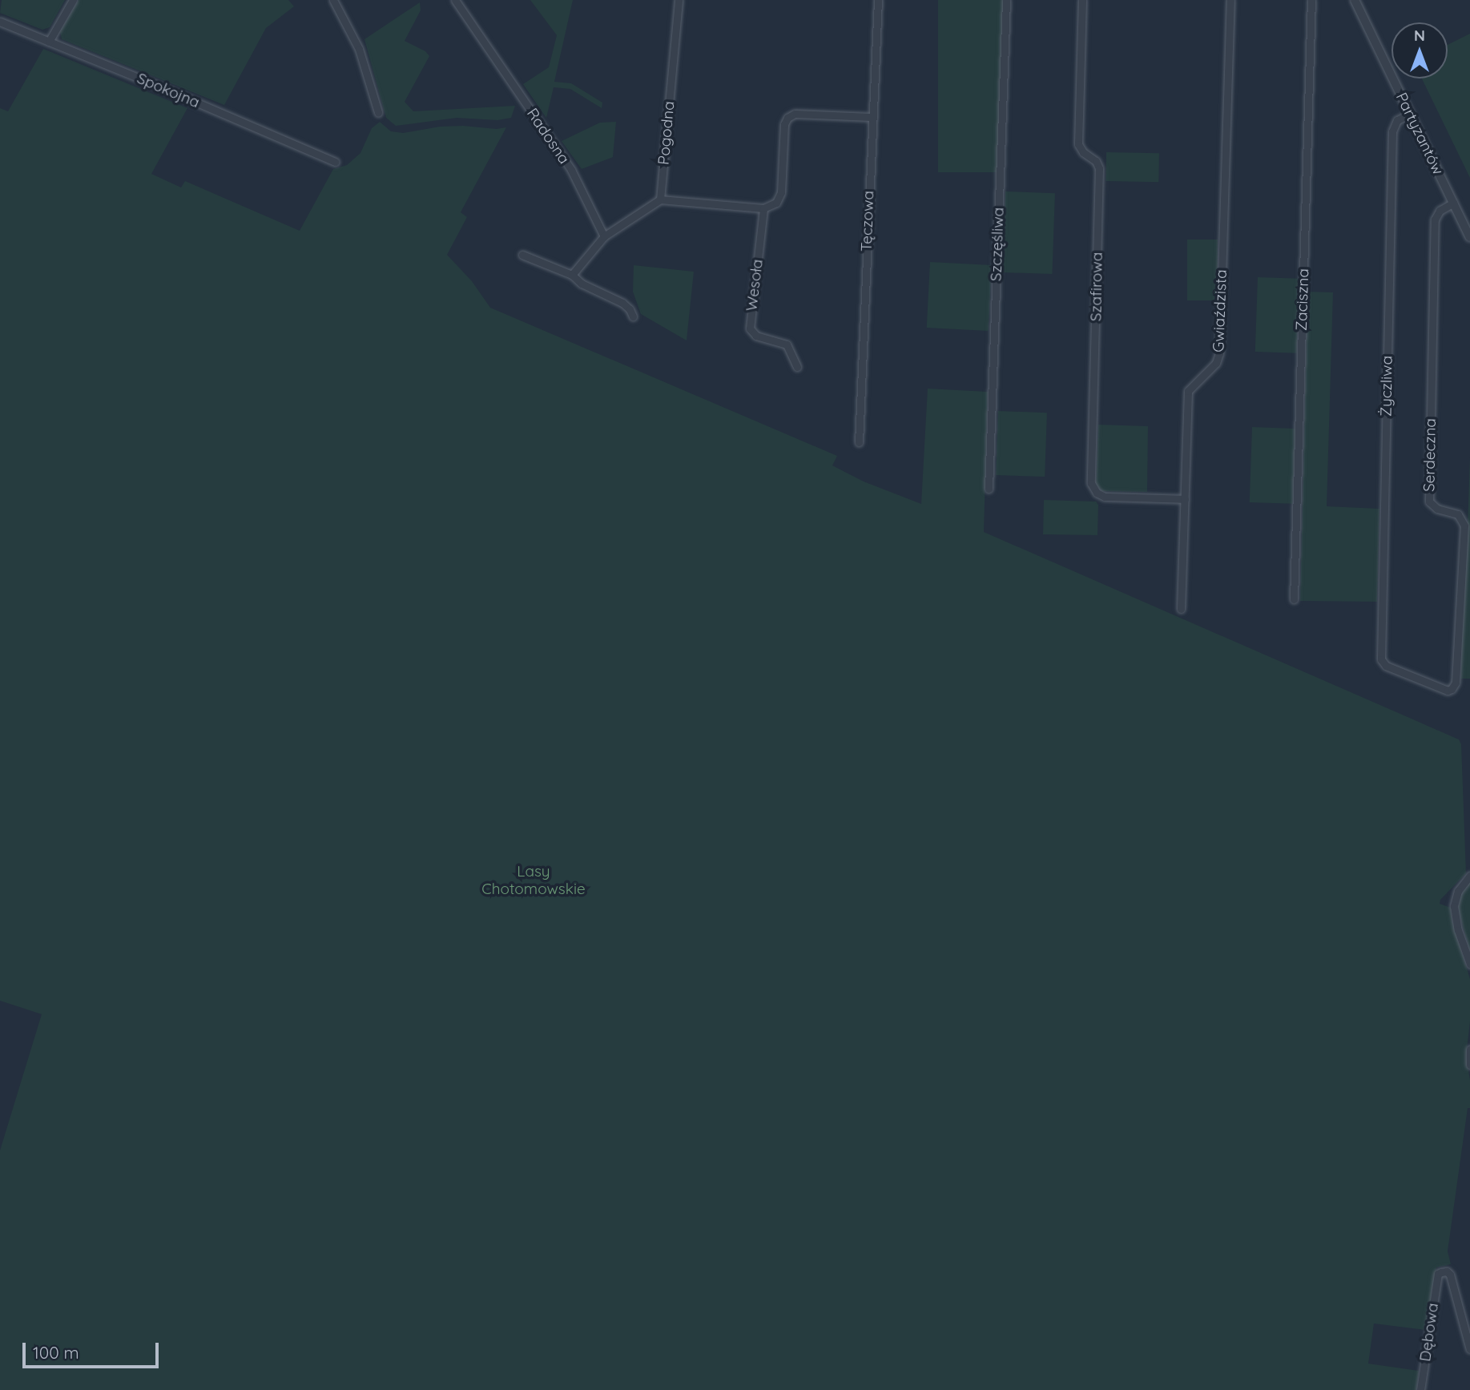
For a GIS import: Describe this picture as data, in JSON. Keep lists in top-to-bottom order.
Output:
{
  "streets": {
    "street": [
      "Spokojna",
      "Pogodna",
      "Partyzantów",
      "Radosna",
      "Tęczowa",
      "Szczęśliwa",
      "Wesoła",
      "Szafirowa",
      "Zaciszna",
      "Gwiaździsta",
      "Życzliwa",
      "Serdeczna",
      "Dębowa"
    ]
  },
  "crossings": [
    ["Partyzantów", "Życzliwa"],
    ["Partyzantów", "Serdeczna"],
    ["Szafirowa", "Gwiaździsta"],
    ["Życzliwa", "Serdeczna"]
  ],
  "parks": ["Lasy Chotomowskie"],
  "scale_bar": "100 m",
  "north": "top"
}
